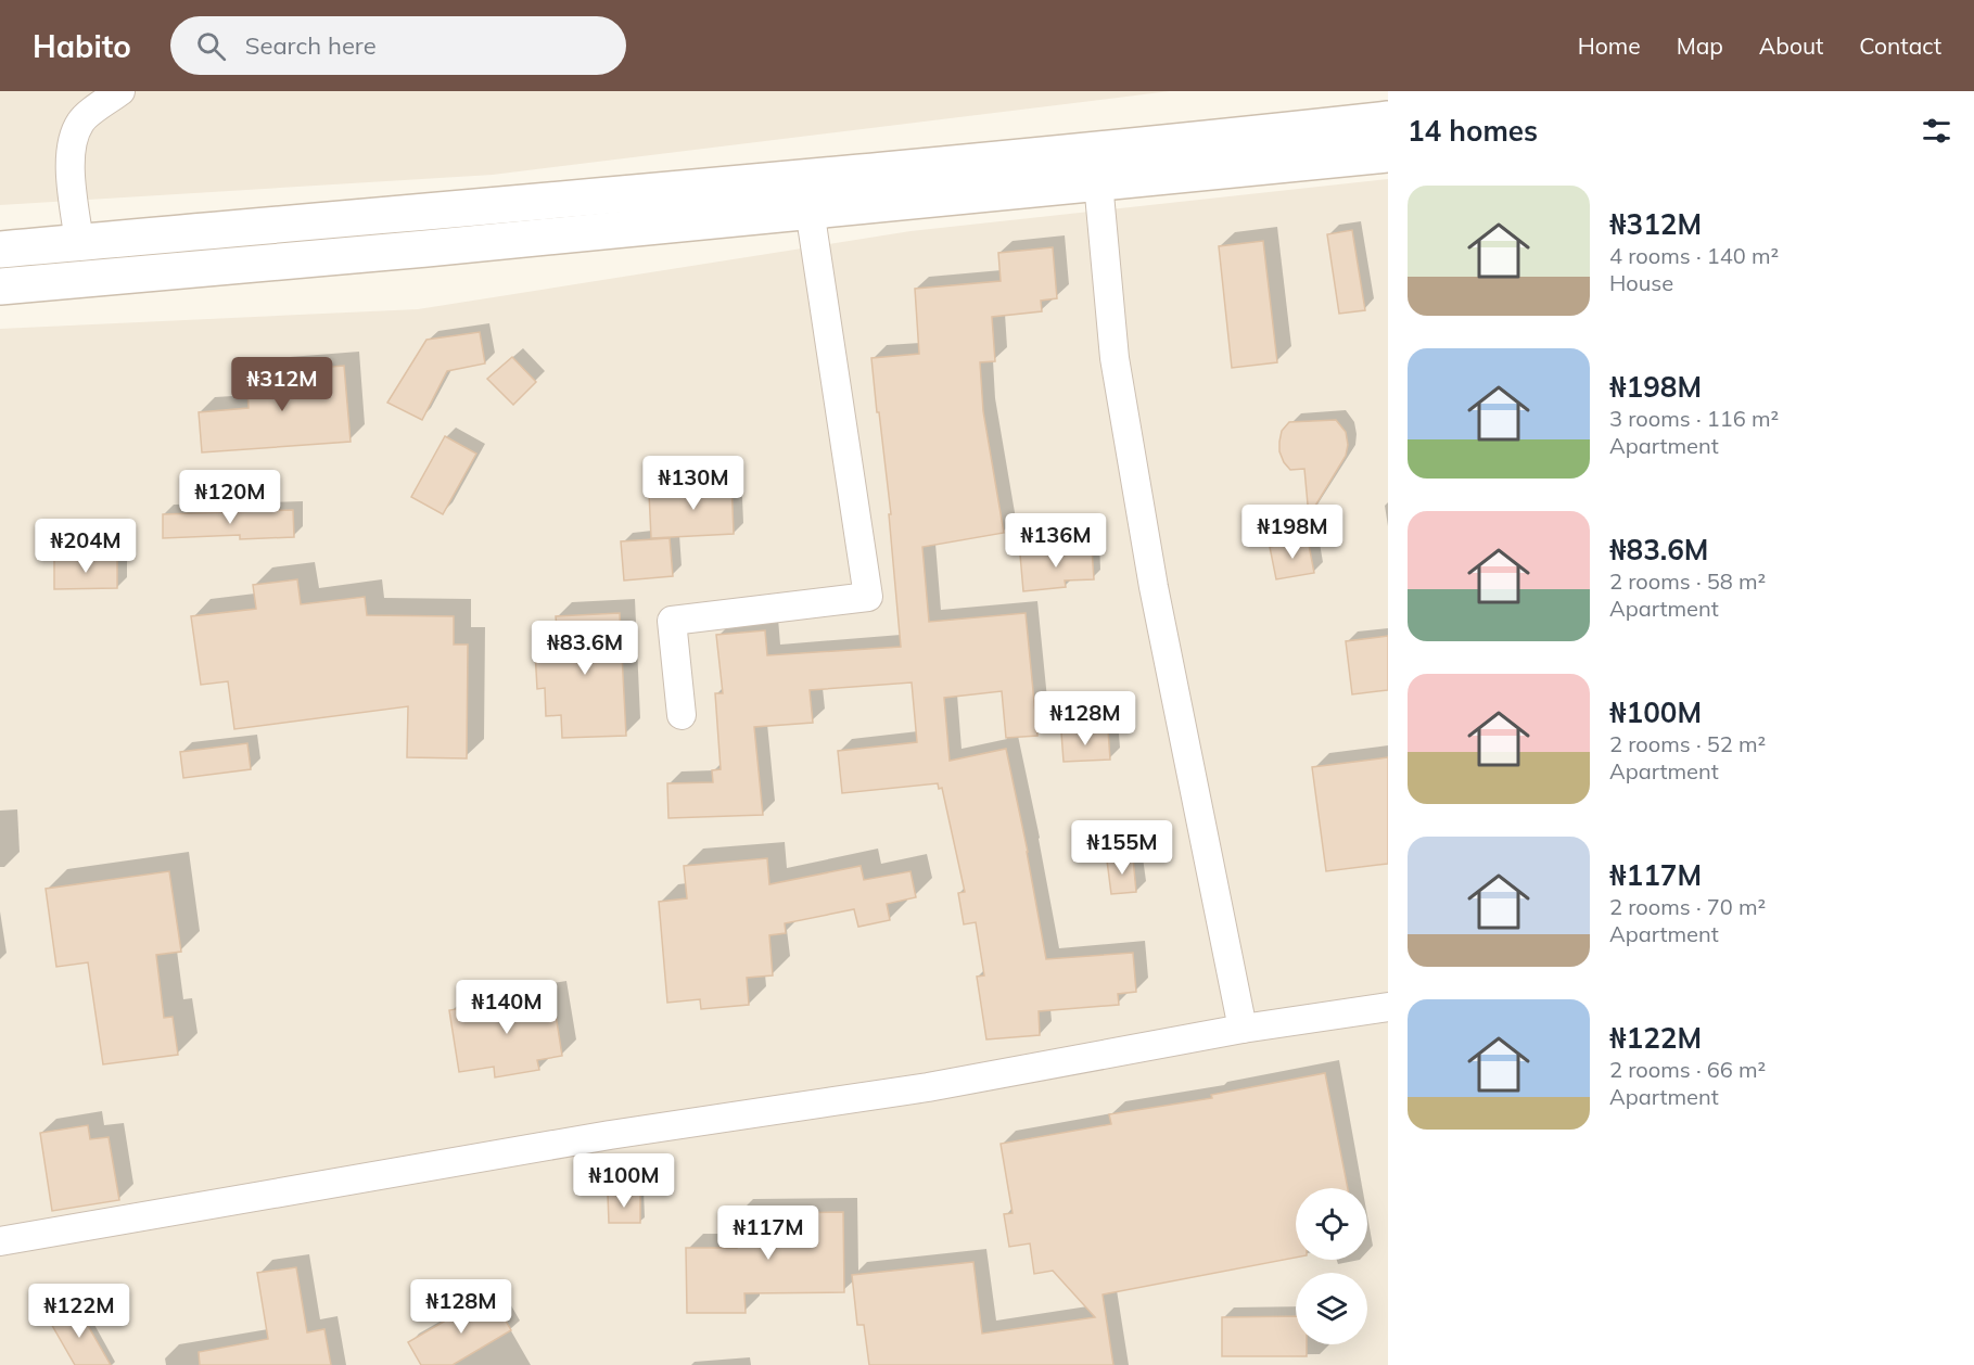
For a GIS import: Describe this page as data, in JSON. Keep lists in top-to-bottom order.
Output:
{
  "page": {
    "header": "Habito",
    "search": "Search here",
    "nav": [
      "Home",
      "Map",
      "About",
      "Contact"
    ],
    "heading": "14 homes",
    "list": [
      {
        "name": "₦312M",
        "note": "4 rooms · 140 m² · House"
      },
      {
        "name": "₦198M",
        "note": "3 rooms · 116 m² · Apartment"
      },
      {
        "name": "₦83.6M",
        "note": "2 rooms · 58 m² · Apartment"
      },
      {
        "name": "₦100M",
        "note": "2 rooms · 52 m² · Apartment"
      },
      {
        "name": "₦117M",
        "note": "2 rooms · 70 m² · Apartment"
      },
      {
        "name": "₦122M",
        "note": "2 rooms · 66 m² · Apartment"
      }
    ],
    "price": [
      "₦312M",
      "₦130M",
      "₦120M",
      "₦198M",
      "₦136M",
      "₦204M",
      "₦83.6M",
      "₦128M",
      "₦155M",
      "₦140M",
      "₦100M",
      "₦117M",
      "₦128M",
      "₦122M"
    ]
  }
}
